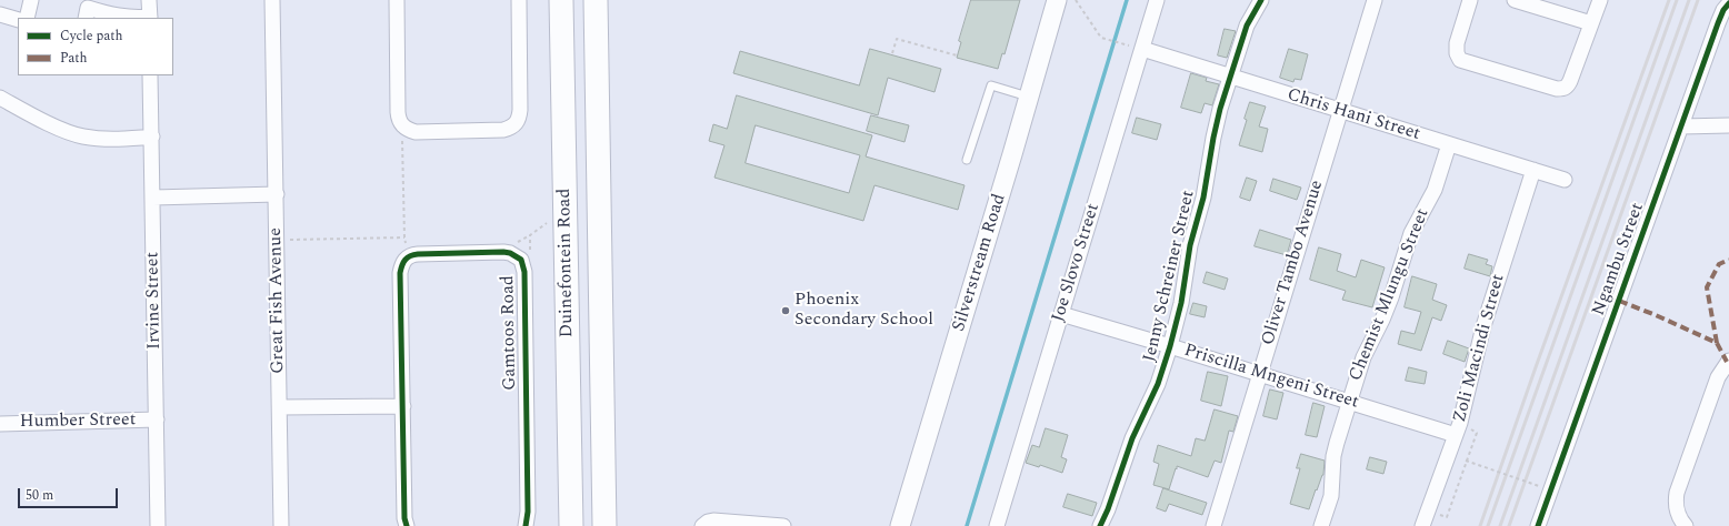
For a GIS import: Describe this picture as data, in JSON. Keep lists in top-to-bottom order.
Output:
{
  "streets": {
    "main road": ["Duinefontein Road"],
    "street": [
      "Chris Hani Street",
      "Ngambu Street",
      "Silverstream Road",
      "Joe Slovo Street",
      "Oliver Tambo Avenue",
      "Jenny Schreiner Street",
      "Chemist Mlungu Street",
      "Irvine Street",
      "Great Fish Avenue",
      "Gamtoos Road",
      "Zoli Macindi Street",
      "Priscilla Mngeni Street",
      "Humber Street"
    ]
  },
  "crossings": [
    ["Chris Hani Street", "Joe Slovo Street"],
    ["Chris Hani Street", "Oliver Tambo Avenue"],
    ["Chris Hani Street", "Jenny Schreiner Street"],
    ["Chris Hani Street", "Chemist Mlungu Street"],
    ["Chris Hani Street", "Zoli Macindi Street"],
    ["Joe Slovo Street", "Priscilla Mngeni Street"],
    ["Oliver Tambo Avenue", "Priscilla Mngeni Street"],
    ["Jenny Schreiner Street", "Priscilla Mngeni Street"],
    ["Chemist Mlungu Street", "Priscilla Mngeni Street"],
    ["Irvine Street", "Humber Street"],
    ["Zoli Macindi Street", "Priscilla Mngeni Street"]
  ],
  "places": ["Phoenix Secondary School"],
  "legend": ["Cycle path", "Path"],
  "scale_bar": "50 m"
}
